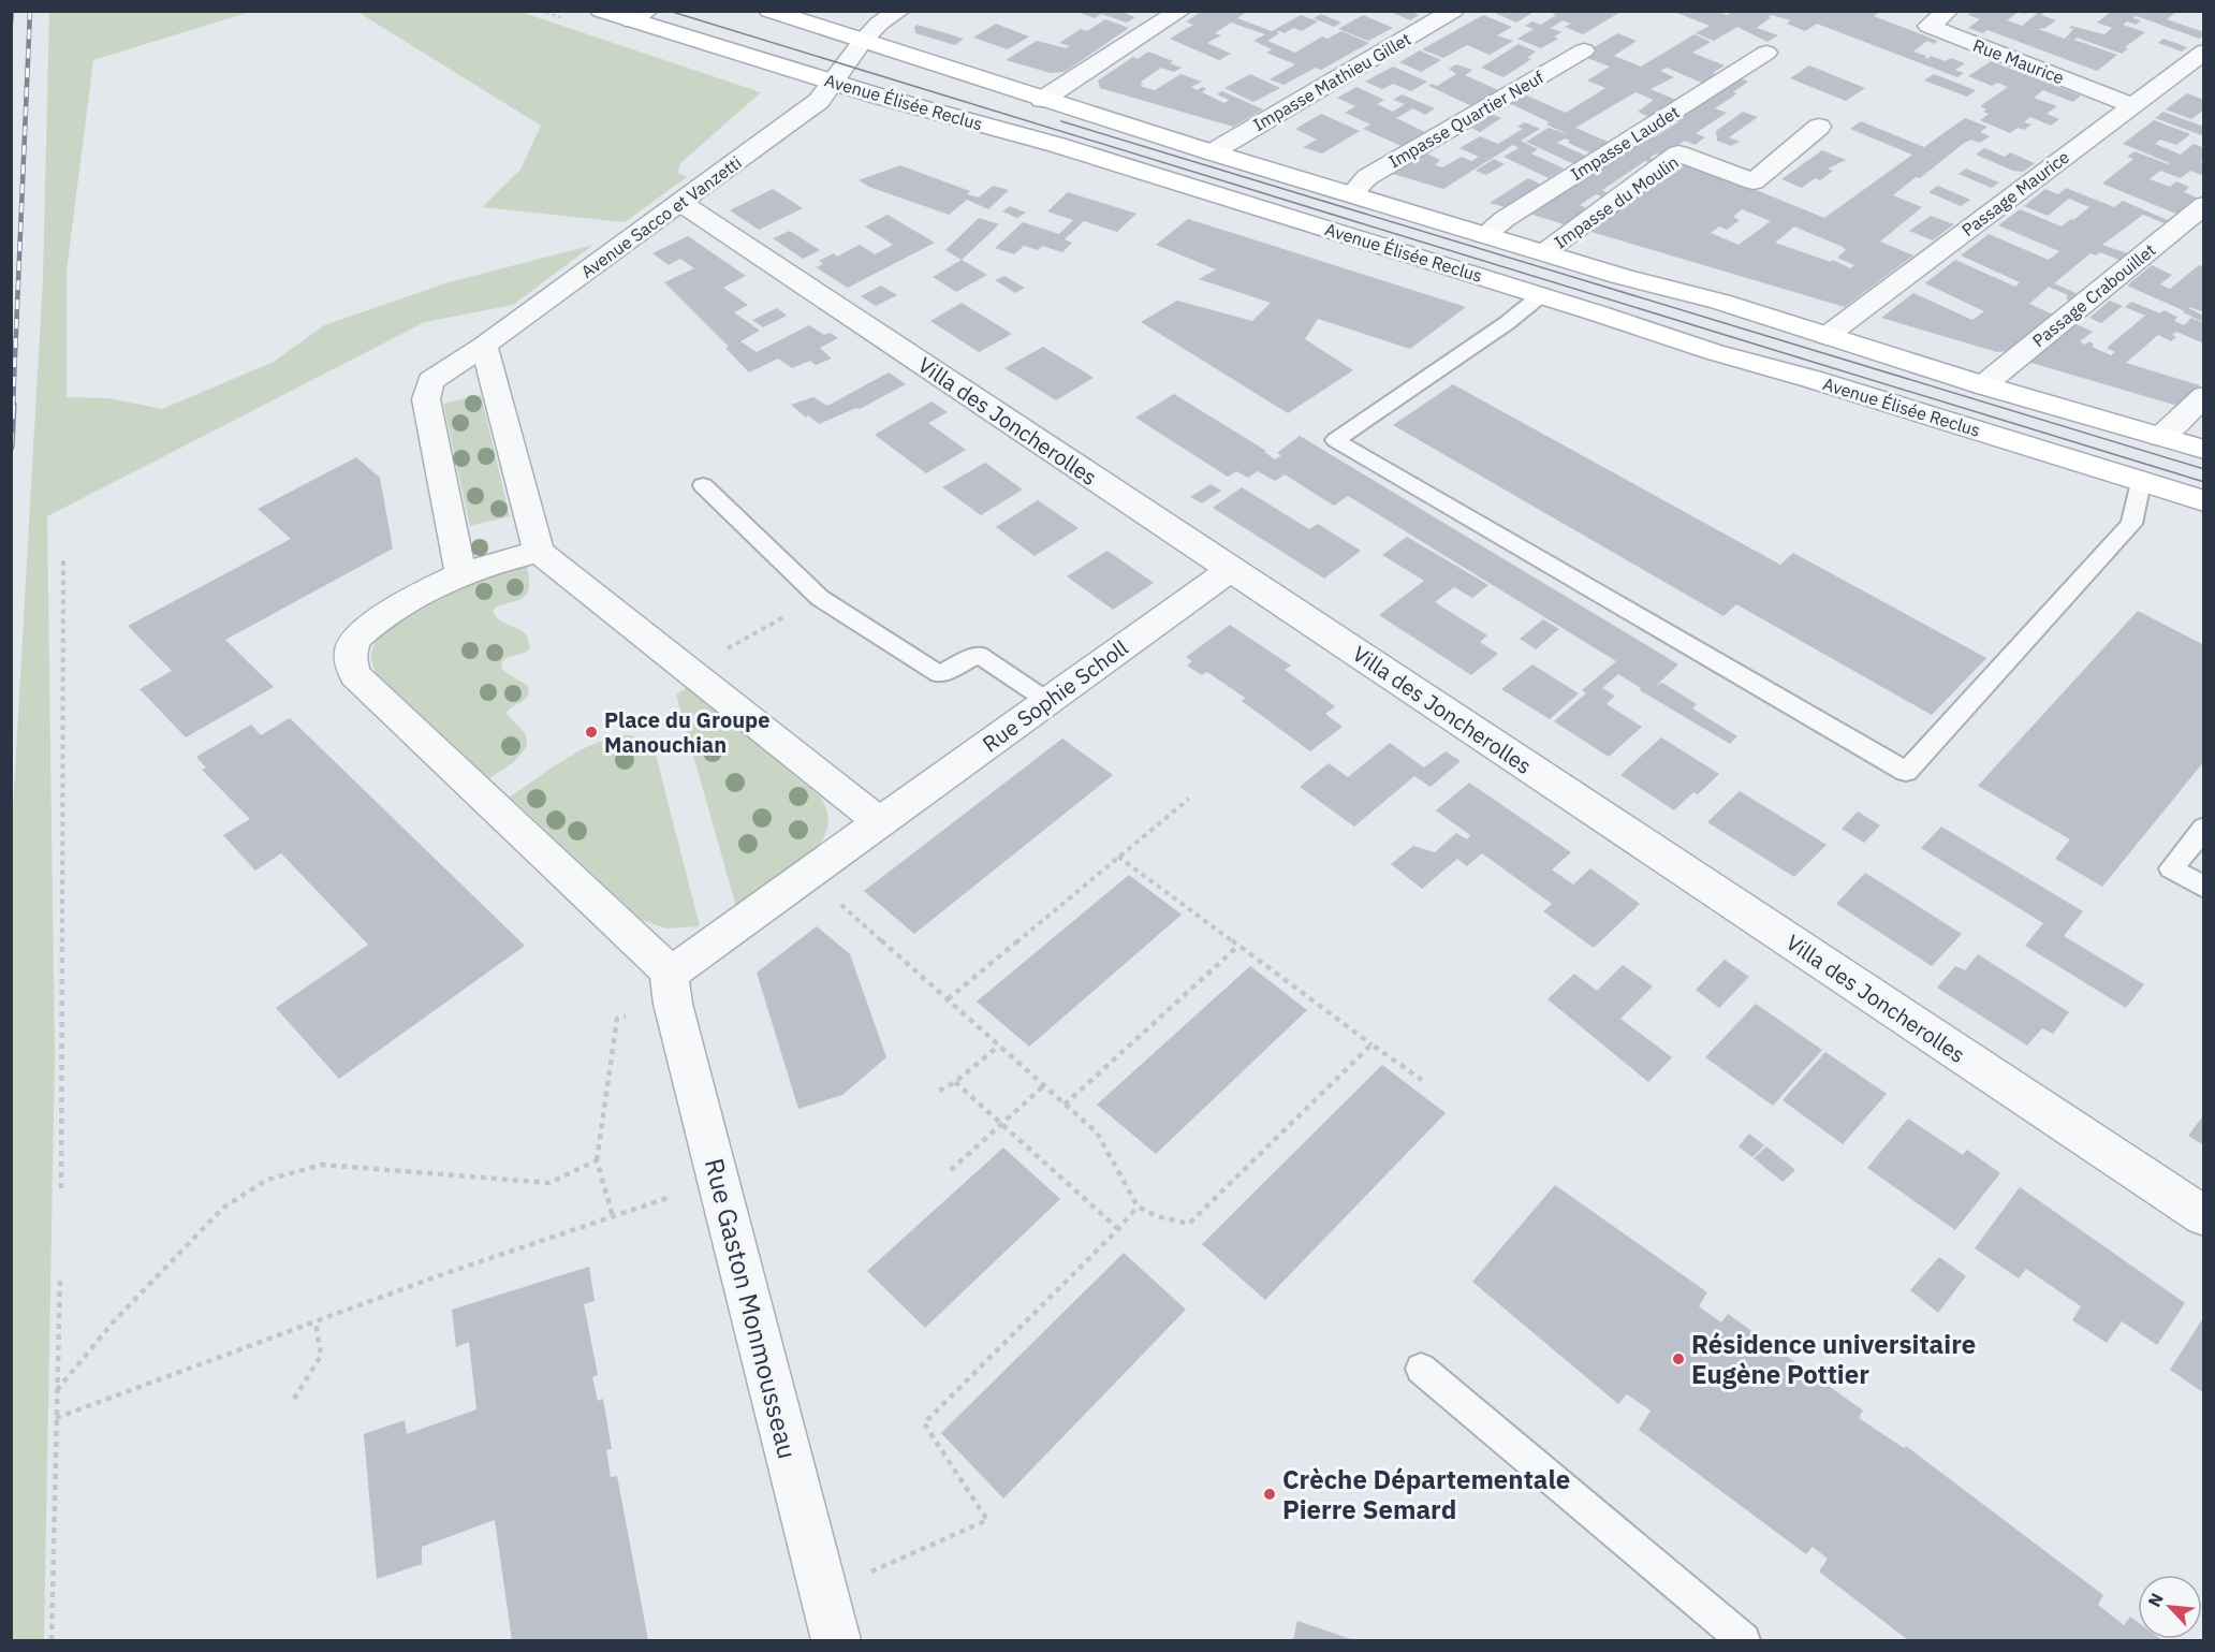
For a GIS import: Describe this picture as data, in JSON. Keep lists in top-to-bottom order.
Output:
{
  "streets": {
    "main road": ["Avenue Élisée Reclus"],
    "street": [
      "Rue Maurice",
      "Impasse Mathieu Gillet",
      "Impasse Quartier Neuf",
      "Impasse Laudet",
      "Passage Maurice",
      "Impasse du Moulin",
      "Avenue Sacco et Vanzetti",
      "Passage Crabouillet",
      "Villa des Joncherolles",
      "Rue Sophie Scholl",
      "Rue Gaston Monmousseau"
    ]
  },
  "crossings": [
    ["Rue Maurice", "Passage Maurice"],
    ["Impasse Mathieu Gillet", "Avenue Élisée Reclus"],
    ["Avenue Élisée Reclus", "Impasse Quartier Neuf"],
    ["Avenue Élisée Reclus", "Impasse Laudet"],
    ["Avenue Élisée Reclus", "Passage Maurice"],
    ["Avenue Élisée Reclus", "Impasse du Moulin"],
    ["Avenue Élisée Reclus", "Avenue Sacco et Vanzetti"],
    ["Avenue Élisée Reclus", "Passage Crabouillet"],
    ["Avenue Sacco et Vanzetti", "Villa des Joncherolles"],
    ["Villa des Joncherolles", "Rue Sophie Scholl"]
  ],
  "places": ["Place du Groupe Manouchian", "Résidence universitaire Eugène Pottier", "Crèche Départementale Pierre Semard"],
  "north": "top left"
}
